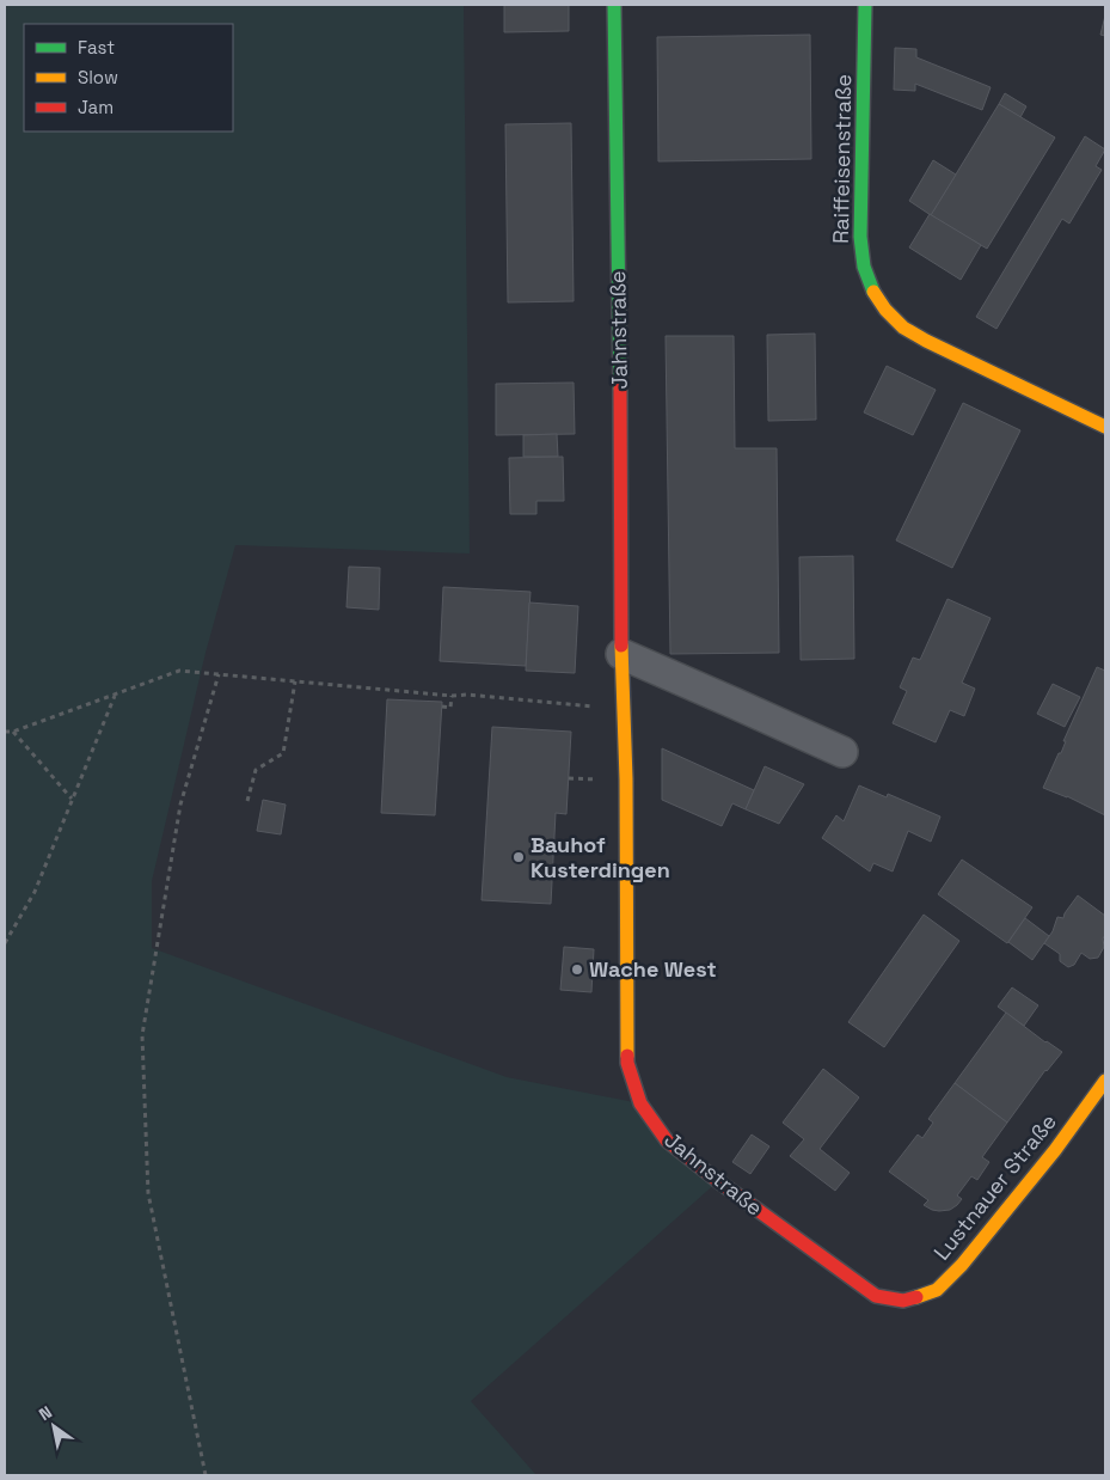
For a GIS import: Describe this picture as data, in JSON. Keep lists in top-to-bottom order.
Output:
{
  "streets": {
    "street": ["Raiffeisenstraße", "Jahnstraße", "Lustnauer Straße"]
  },
  "crossings": [
    ["Jahnstraße", "Lustnauer Straße"]
  ],
  "places": ["Bauhof Kusterdingen", "Wache West"],
  "legend": ["Fast", "Slow", "Jam"],
  "north": "top left"
}
